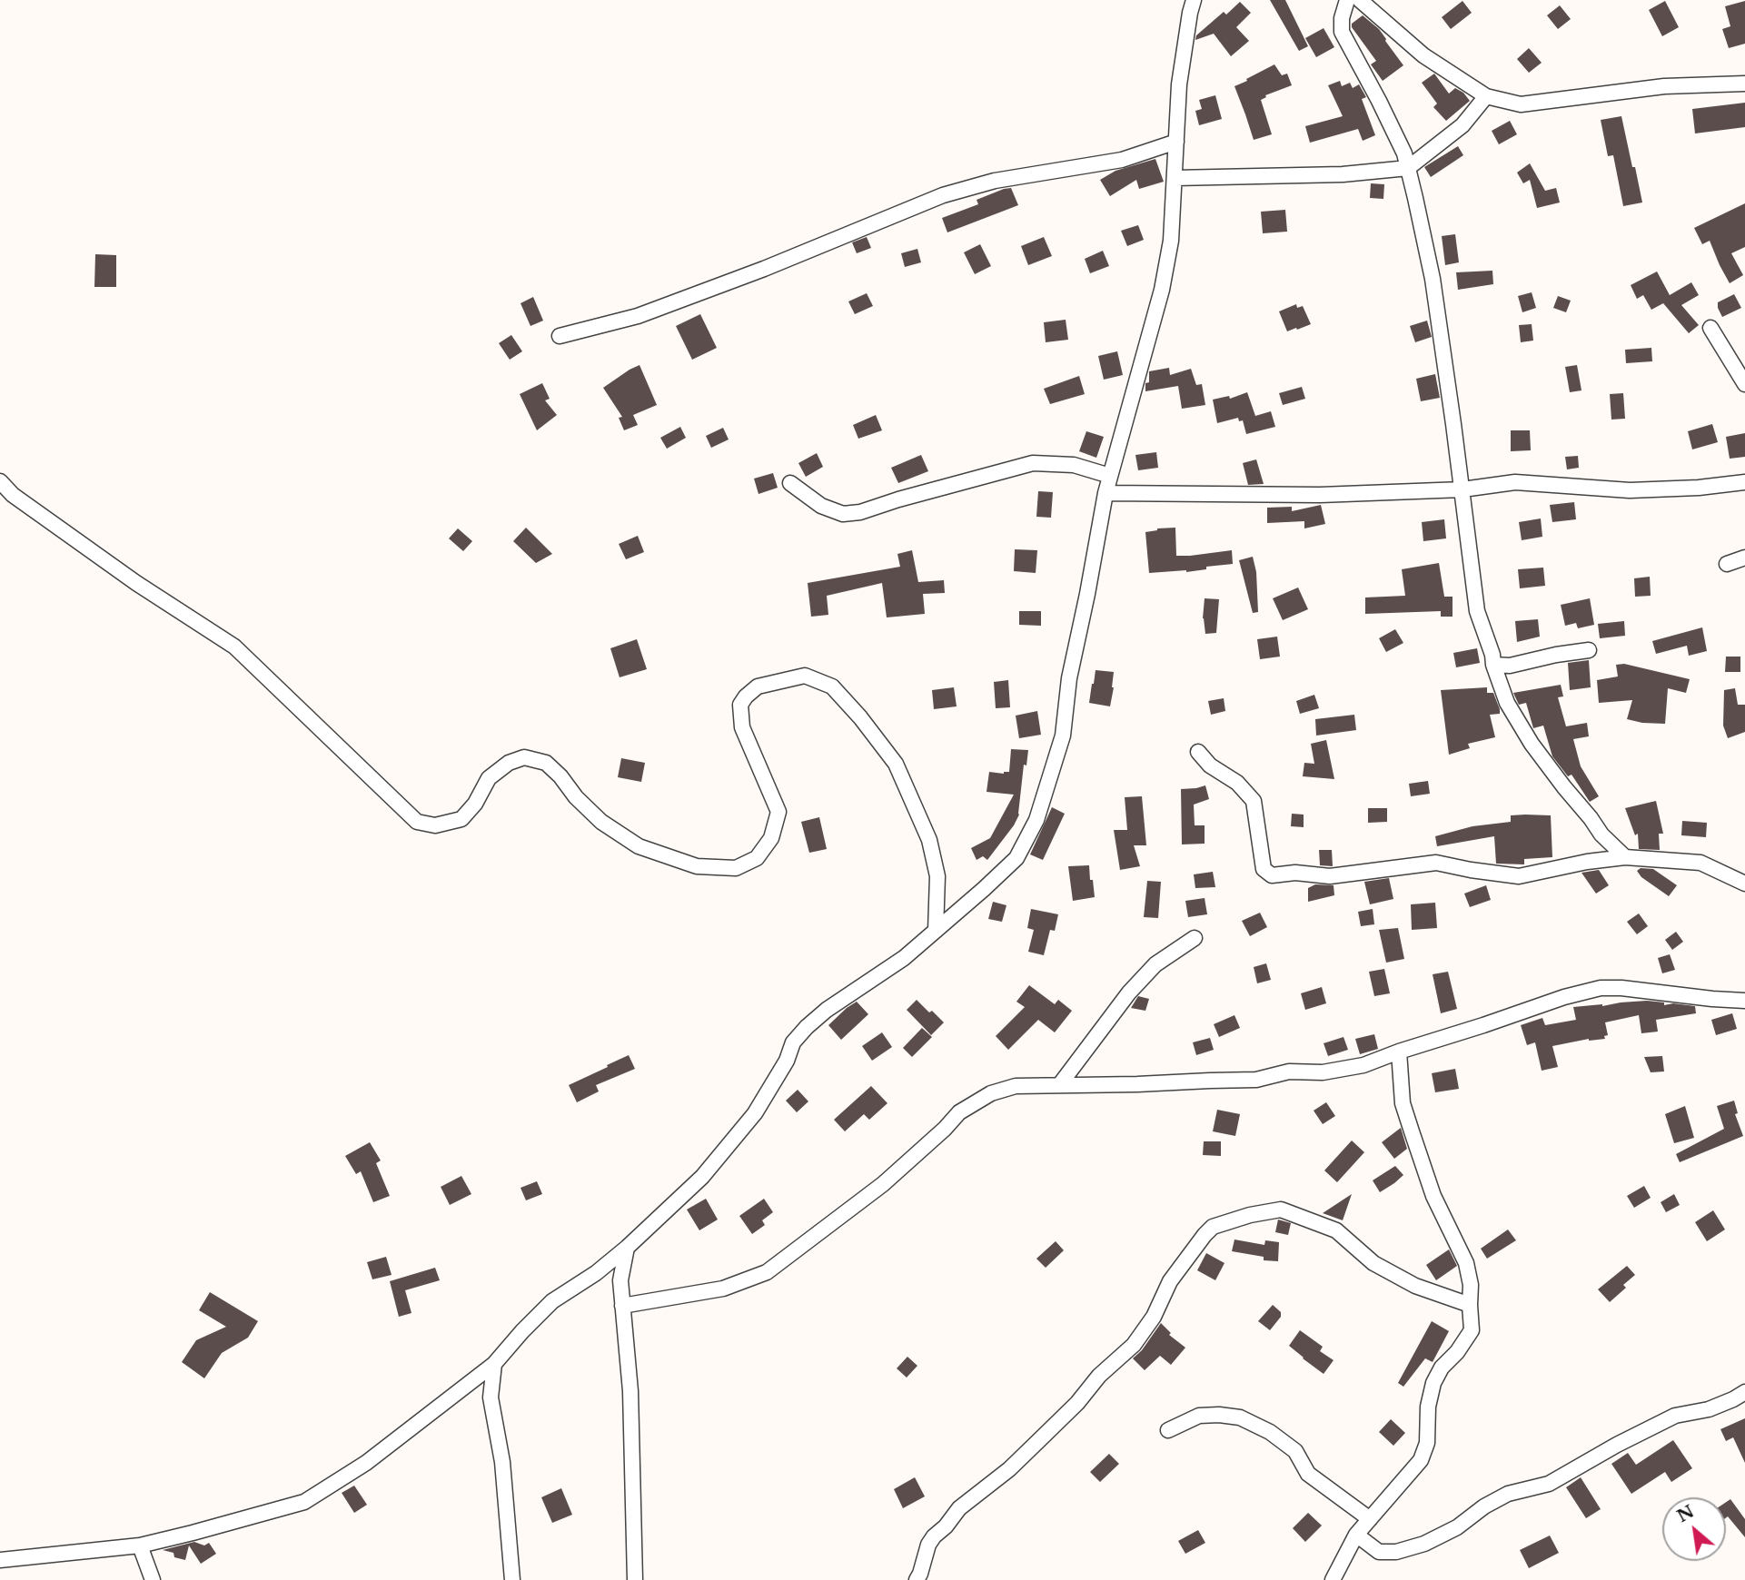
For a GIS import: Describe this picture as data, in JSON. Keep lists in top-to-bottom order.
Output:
{
  "north": "top left"
}
